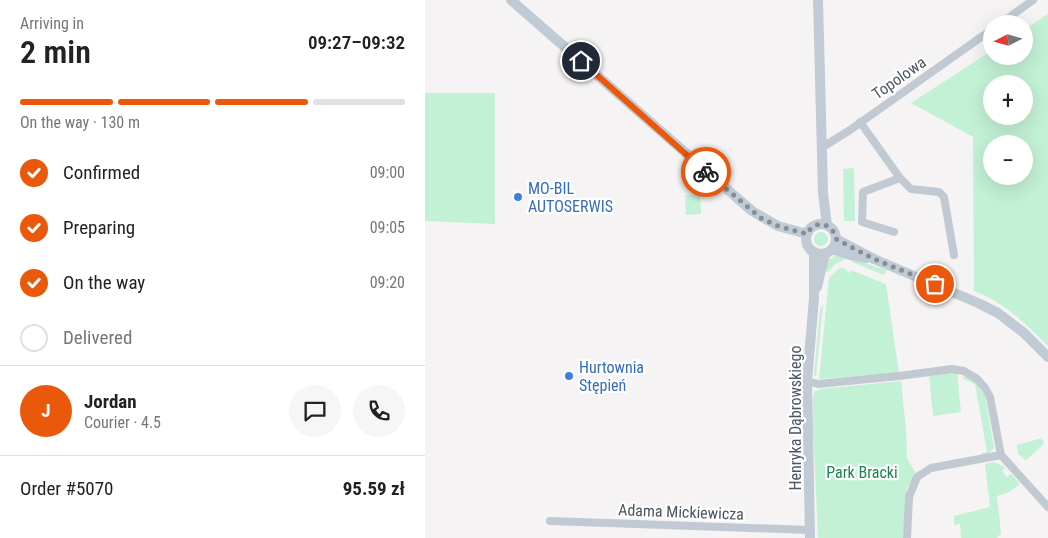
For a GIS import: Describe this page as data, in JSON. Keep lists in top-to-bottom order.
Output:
{
  "streets": {
    "street": ["Topolowa", "Henryka Dąbrowskiego", "Adama Mickiewicza"]
  },
  "crossings": [
    ["Henryka Dąbrowskiego", "Adama Mickiewicza"]
  ],
  "parks": ["Park Bracki"],
  "places": ["MO-BIL AUTOSERWIS", "Hurtownia Stępień"],
  "north": "left",
  "page": {
    "heading": ["2 min", "Arriving in", "09:27–09:32"],
    "panel": [
      "Jordan",
      "Courier · 4.5",
      "Order #5070",
      "95.59 zł"
    ],
    "map_buttons": ["+", "−"],
    "bar": "On the way · 130 m",
    "list": [
      ["Confirmed", "09:00"],
      ["Preparing", "09:05"],
      ["On the way", "09:20"],
      "Delivered"
    ],
    "round": "J"
  }
}
